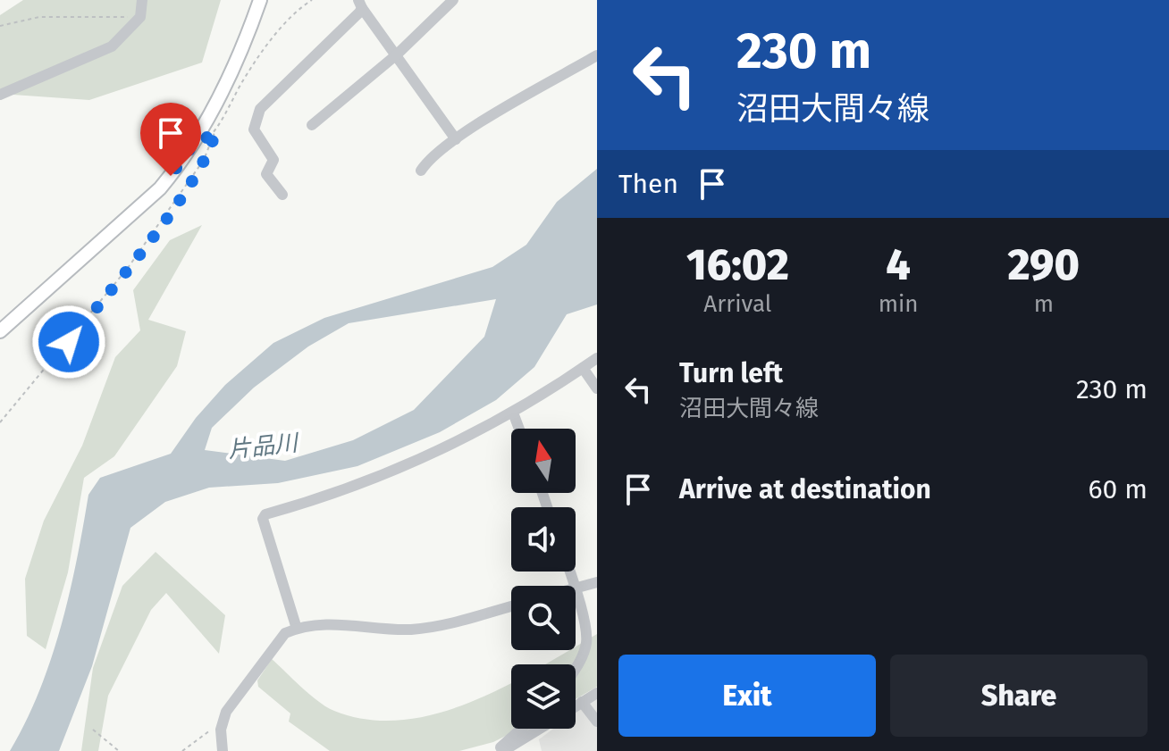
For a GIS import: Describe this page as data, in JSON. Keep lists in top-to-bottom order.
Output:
{
  "water": ["片品川"],
  "north": "top",
  "page": {
    "turn": ["230 m", "沼田大間々線"],
    "then": "Then",
    "eta": [
      "16:02",
      "Arrival",
      "4",
      "min",
      "290",
      "m"
    ],
    "list": [
      {
        "name": "Turn left",
        "note": "沼田大間々線",
        "value": "230 m"
      },
      {
        "name": "Arrive at destination",
        "value": "60 m"
      }
    ],
    "buttons": ["Exit", "Share"]
  }
}
